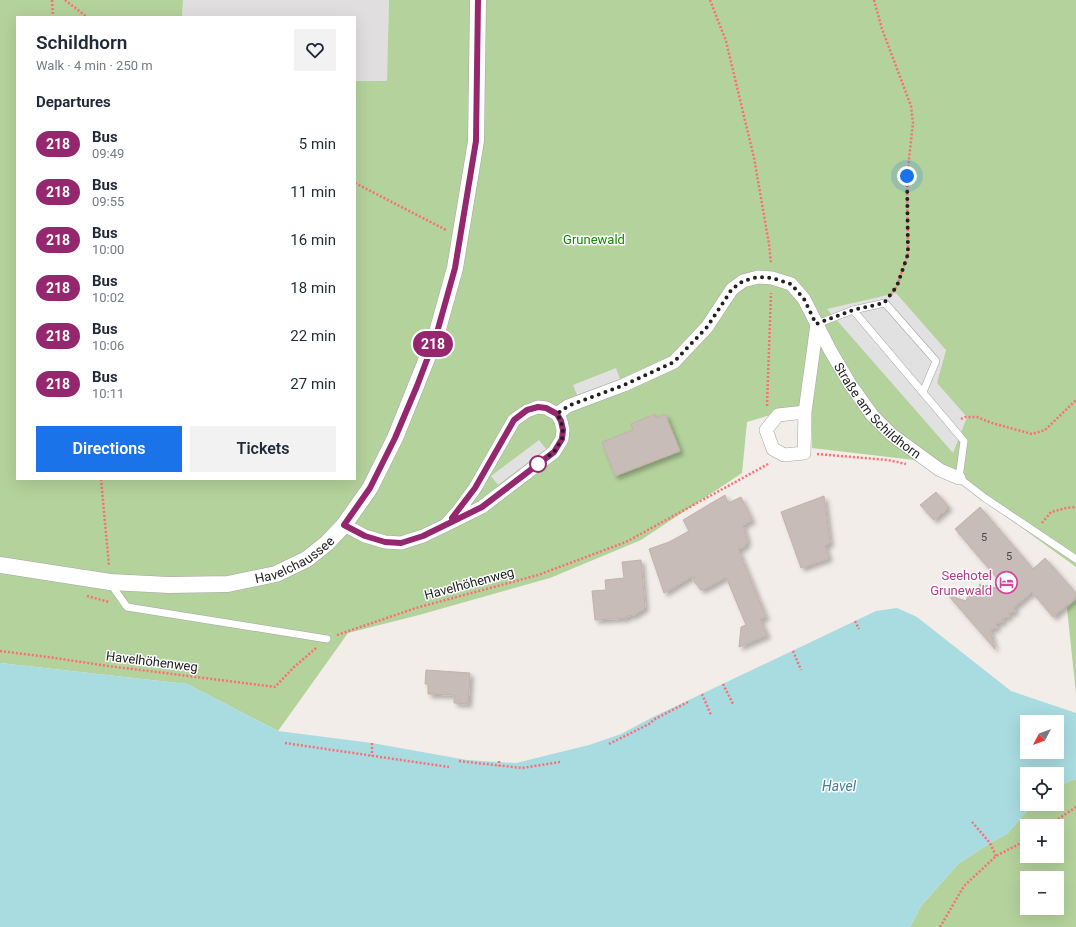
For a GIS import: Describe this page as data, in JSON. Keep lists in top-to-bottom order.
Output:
{
  "streets": {
    "street": ["Straße am Schildhorn", "Havelchaussee"],
    "path": ["Havelhöhenweg"]
  },
  "water": ["Havel"],
  "parks": ["Grunewald"],
  "places": {
    "hotel": ["Seehotel Grunewald"]
  },
  "lines": ["bus line 218"],
  "house_numbers": ["5", "5"],
  "north": "bottom left",
  "page": {
    "on_map": "218",
    "heading": [
      ["Schildhorn", "Walk · 4 min · 250 m"],
      "Departures"
    ],
    "list": [
      {
        "mark": "218",
        "name": "Bus",
        "note": "09:49",
        "value": "5 min"
      },
      {
        "mark": "218",
        "name": "Bus",
        "note": "09:55",
        "value": "11 min"
      },
      {
        "mark": "218",
        "name": "Bus",
        "note": "10:00",
        "value": "16 min"
      },
      {
        "mark": "218",
        "name": "Bus",
        "note": "10:02",
        "value": "18 min"
      },
      {
        "mark": "218",
        "name": "Bus",
        "note": "10:06",
        "value": "22 min"
      },
      {
        "mark": "218",
        "name": "Bus",
        "note": "10:11",
        "value": "27 min"
      }
    ],
    "buttons": ["Directions", "Tickets"],
    "map_buttons": ["+", "−"]
  }
}
